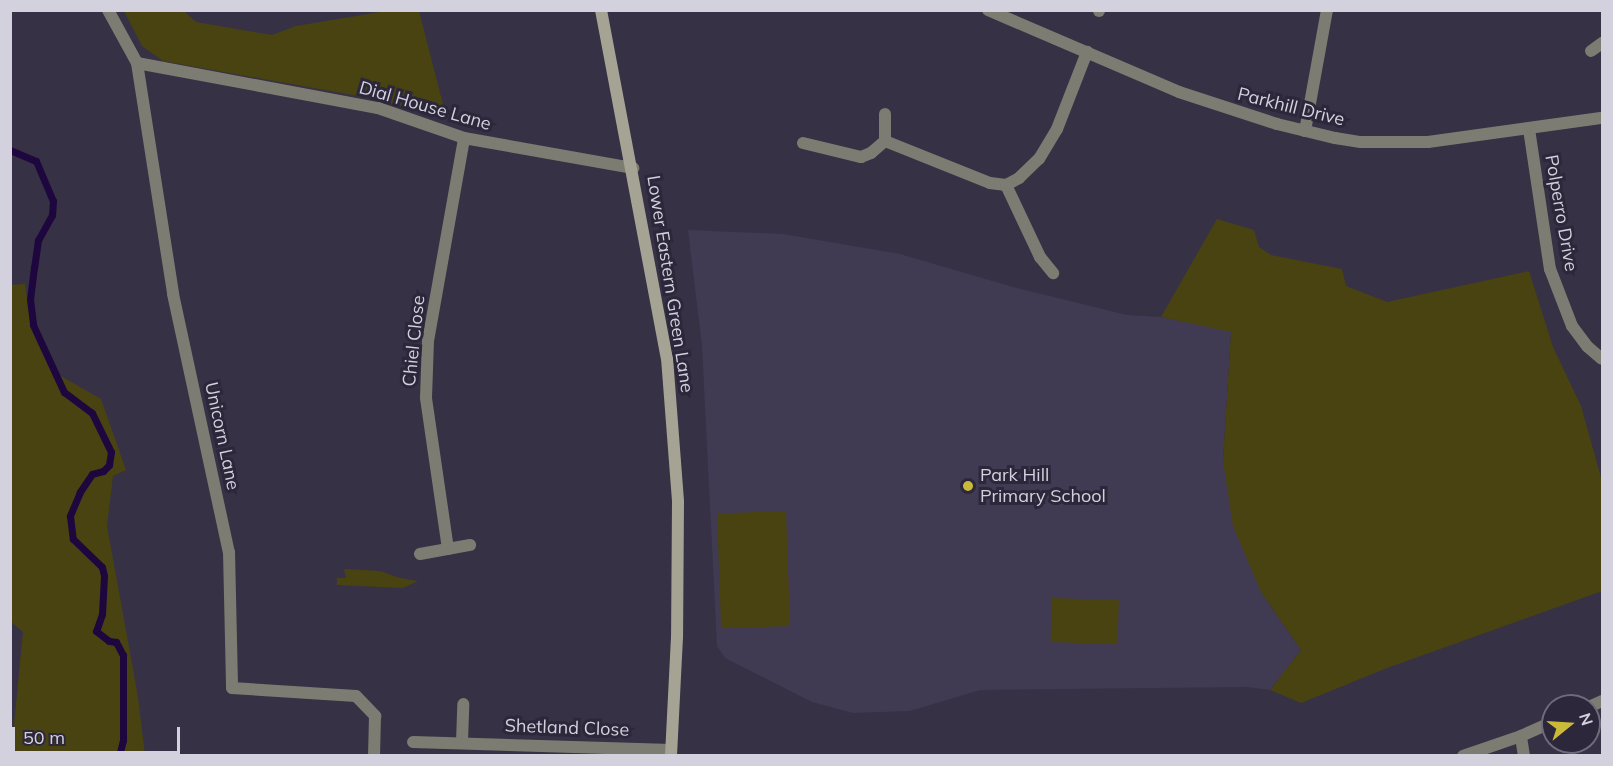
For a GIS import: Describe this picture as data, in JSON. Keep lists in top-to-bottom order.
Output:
{
  "streets": {
    "street": [
      "Dial House Lane",
      "Parkhill Drive",
      "Polperro Drive",
      "Lower Eastern Green Lane",
      "Chiel Close",
      "Unicorn Lane",
      "Shetland Close"
    ]
  },
  "crossings": [
    ["Dial House Lane", "Lower Eastern Green Lane"],
    ["Dial House Lane", "Chiel Close"],
    ["Dial House Lane", "Unicorn Lane"],
    ["Parkhill Drive", "Polperro Drive"],
    ["Lower Eastern Green Lane", "Shetland Close"]
  ],
  "places": ["Park Hill Primary School"],
  "scale_bar": "50 m",
  "north": "right"
}
